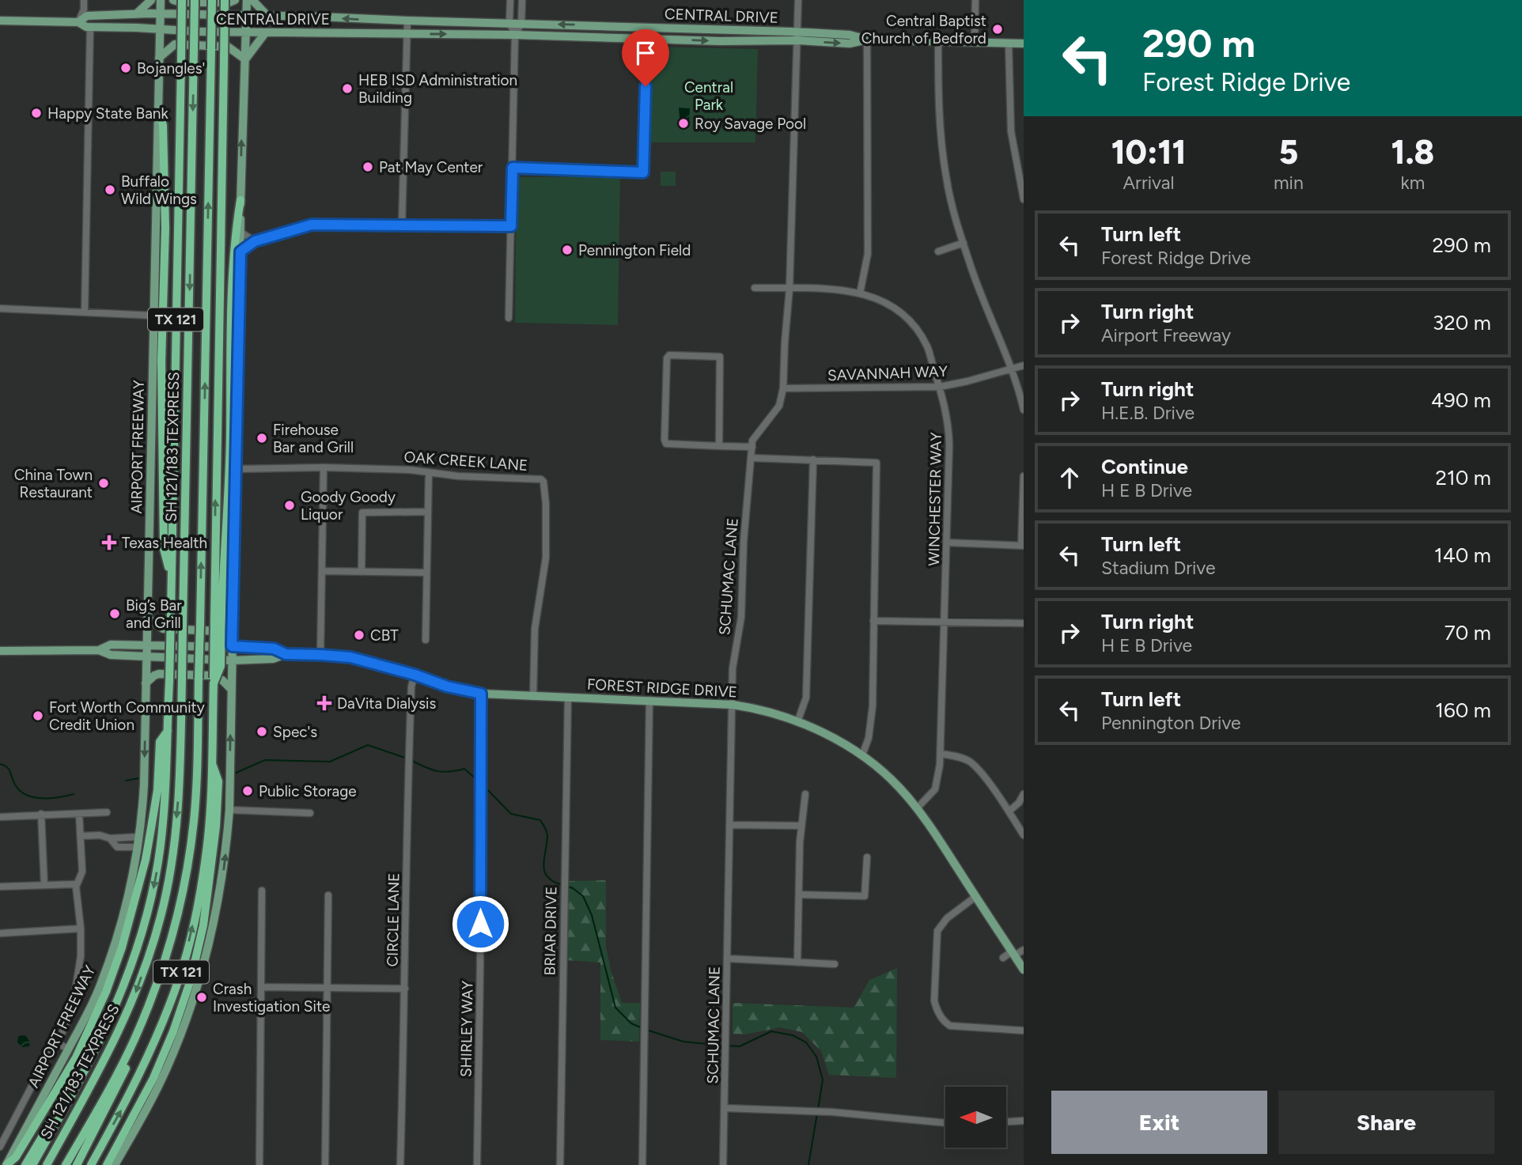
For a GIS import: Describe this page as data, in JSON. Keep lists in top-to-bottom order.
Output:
{
  "streets": {
    "highway": ["TX 121", "SH 121/183 TEXPRESS"],
    "main road": ["CENTRAL DRIVE", "AIRPORT FREEWAY", "FOREST RIDGE DRIVE"],
    "street": [
      "SAVANNAH WAY",
      "OAK CREEK LANE",
      "WINCHESTER WAY",
      "SCHUMAC LANE",
      "CIRCLE LANE",
      "BRIAR DRIVE",
      "SHIRLEY WAY"
    ]
  },
  "crossings": [
    ["CENTRAL DRIVE", "AIRPORT FREEWAY"],
    ["CENTRAL DRIVE", "SCHUMAC LANE"],
    ["SAVANNAH WAY", "WINCHESTER WAY"],
    ["SAVANNAH WAY", "SCHUMAC LANE"],
    ["AIRPORT FREEWAY", "FOREST RIDGE DRIVE"],
    ["OAK CREEK LANE", "FOREST RIDGE DRIVE"],
    ["WINCHESTER WAY", "SCHUMAC LANE"],
    ["WINCHESTER WAY", "FOREST RIDGE DRIVE"],
    ["SCHUMAC LANE", "FOREST RIDGE DRIVE"],
    ["FOREST RIDGE DRIVE", "CIRCLE LANE"],
    ["FOREST RIDGE DRIVE", "BRIAR DRIVE"],
    ["FOREST RIDGE DRIVE", "SHIRLEY WAY"]
  ],
  "parks": ["Central Park"],
  "places": {
    "other": [
      "Central Baptist Church of Bedford",
      "Bojangles'",
      "HEB ISD Administration Building",
      "Happy State Bank",
      "Roy Savage Pool",
      "Pat May Center",
      "Buffalo Wild Wings",
      "Pennington Field",
      "Firehouse Bar and Grill",
      "China Town Restaurant",
      "Goody Goody Liquor",
      "Big’s Bar and Grill",
      "CBT",
      "Fort Worth Community Credit Union",
      "Spec's",
      "Public Storage",
      "Crash Investigation Site"
    ],
    "health": ["Texas Health", "DaVita Dialysis"]
  },
  "north": "left",
  "page": {
    "turn": ["290 m", "Forest Ridge Drive"],
    "eta": [
      "10:11",
      "Arrival",
      "5",
      "min",
      "1.8",
      "km"
    ],
    "list": [
      {
        "name": "Turn left",
        "note": "Forest Ridge Drive",
        "value": "290 m"
      },
      {
        "name": "Turn right",
        "note": "Airport Freeway",
        "value": "320 m"
      },
      {
        "name": "Turn right",
        "note": "H.E.B. Drive",
        "value": "490 m"
      },
      {
        "name": "Continue",
        "note": "H E B Drive",
        "value": "210 m"
      },
      {
        "name": "Turn left",
        "note": "Stadium Drive",
        "value": "140 m"
      },
      {
        "name": "Turn right",
        "note": "H E B Drive",
        "value": "70 m"
      },
      {
        "name": "Turn left",
        "note": "Pennington Drive",
        "value": "160 m"
      }
    ],
    "buttons": ["Exit", "Share"]
  }
}
